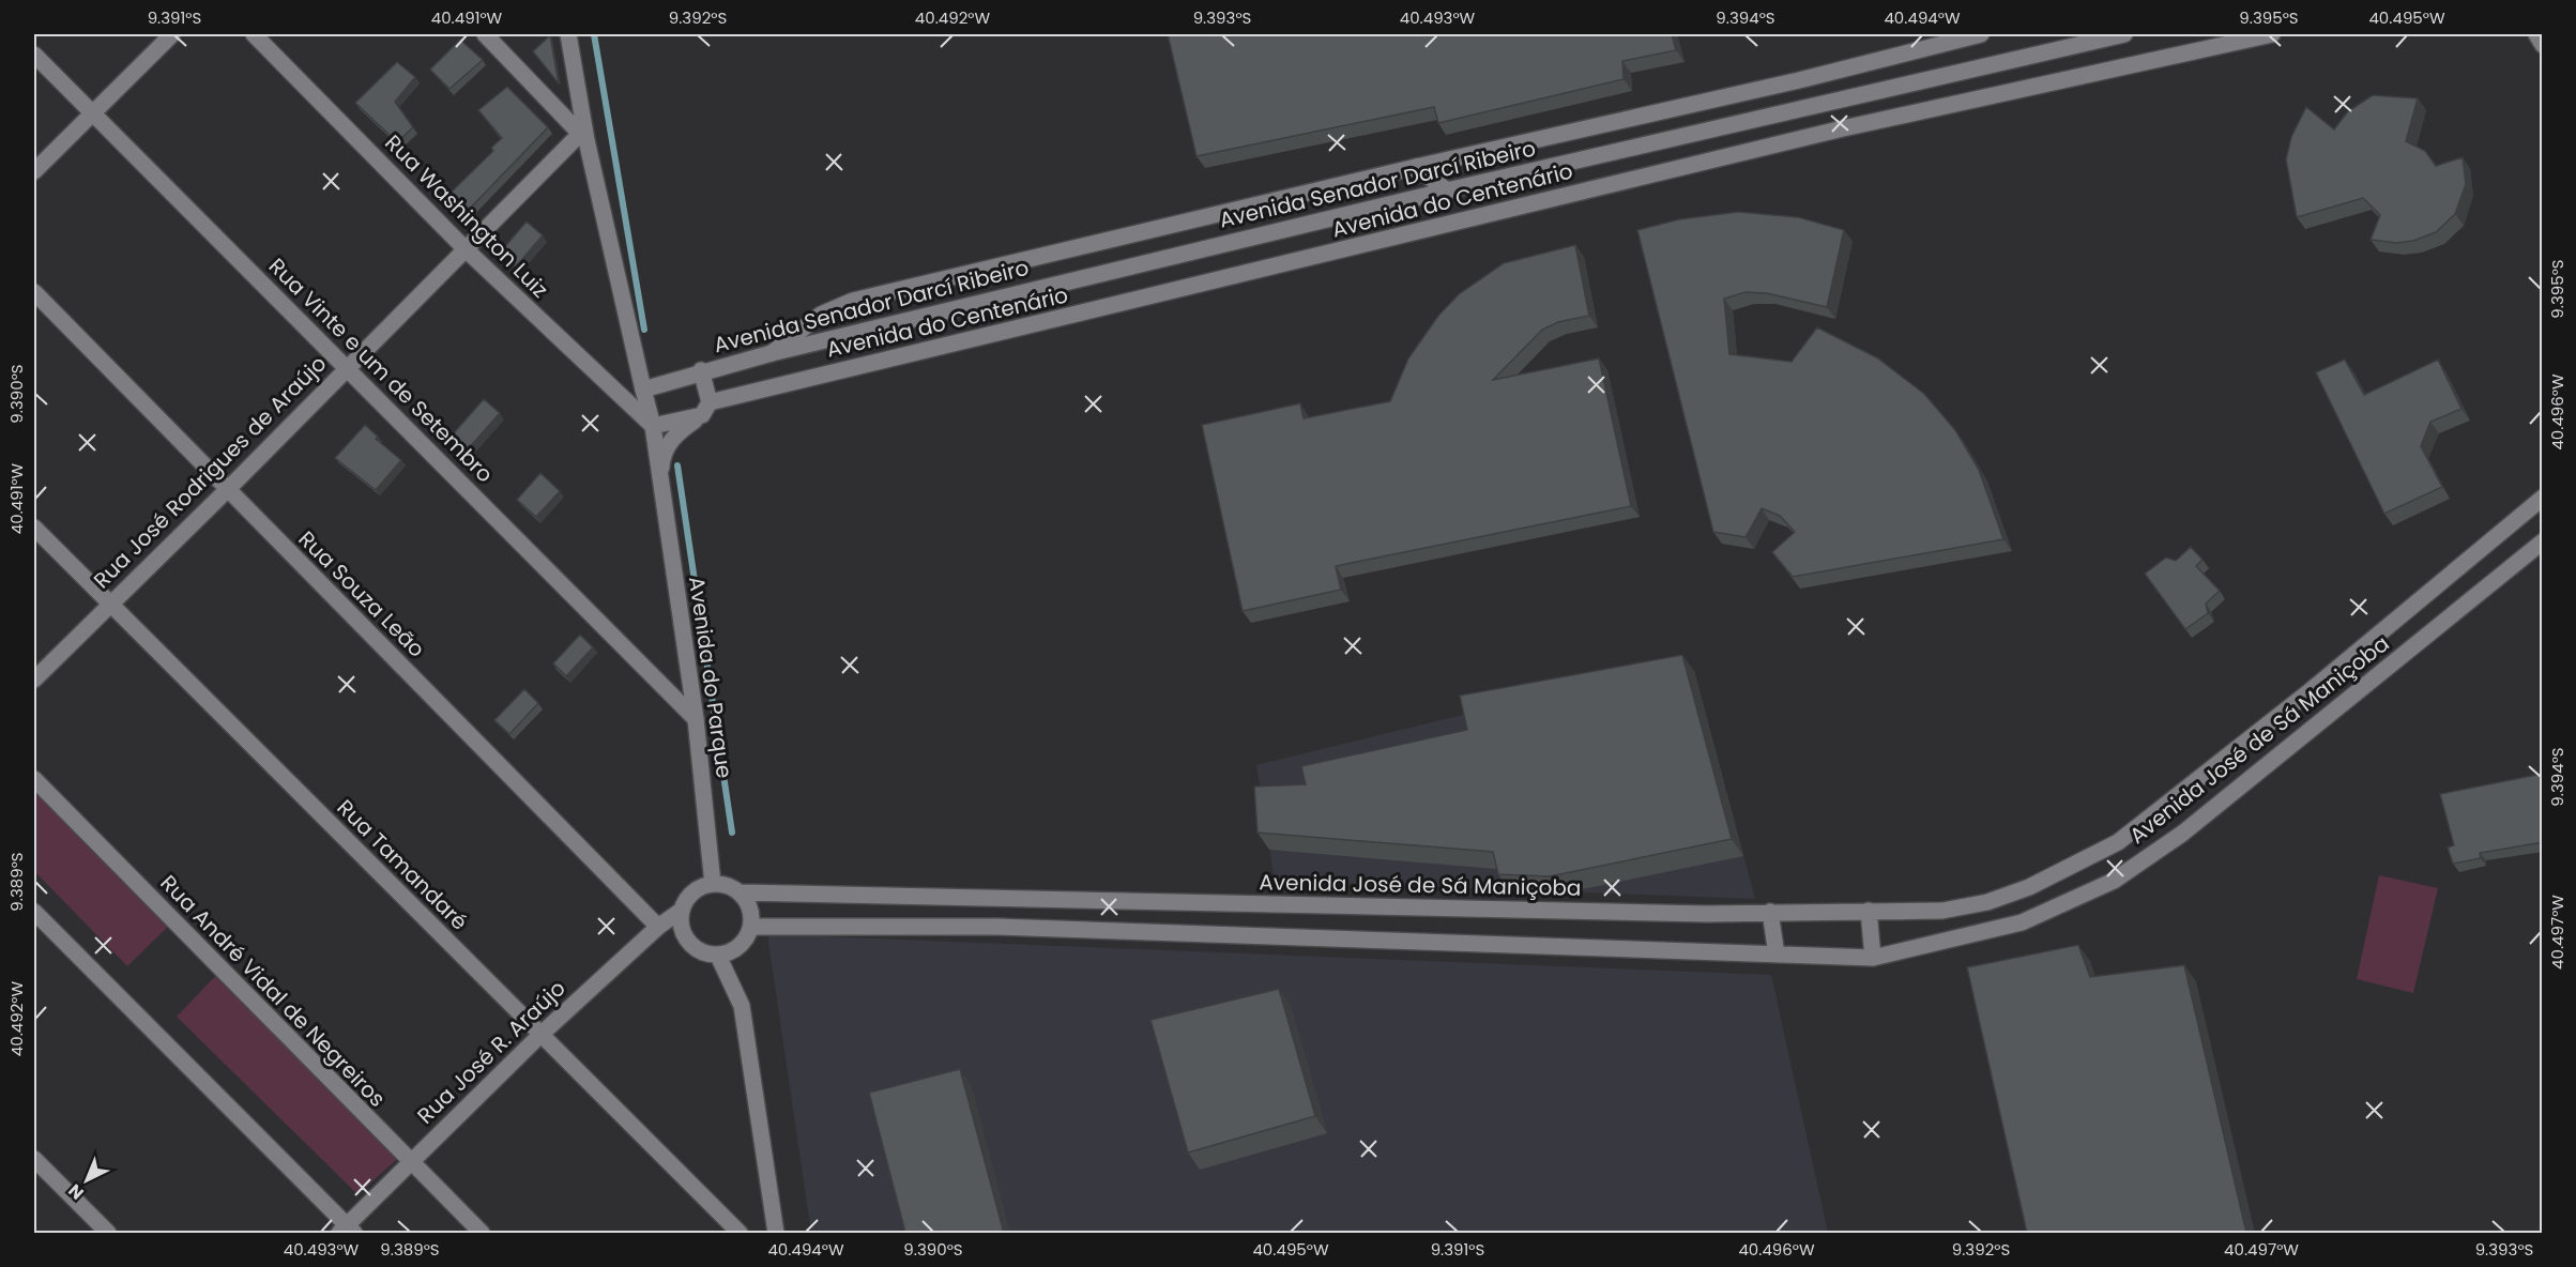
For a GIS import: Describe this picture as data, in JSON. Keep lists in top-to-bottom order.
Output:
{
  "streets": {
    "main road": [
      "Avenida Senador Darcí Ribeiro",
      "Avenida do Centenário",
      "Rua Washington Luiz",
      "Rua Vinte e um de Setembro",
      "Rua José Rodrigues de Araújo",
      "Rua Souza Leão",
      "Avenida do Parque",
      "Avenida José de Sá Maniçoba",
      "Rua Tamandaré",
      "Rua André Vidal de Negreiros",
      "Rua José R. Araújo"
    ]
  },
  "crossings": [
    ["Avenida Senador Darcí Ribeiro", "Avenida do Parque"],
    ["Avenida do Centenário", "Rua Washington Luiz"],
    ["Avenida do Centenário", "Avenida do Parque"],
    ["Rua Washington Luiz", "Rua José Rodrigues de Araújo"],
    ["Rua Washington Luiz", "Avenida do Parque"],
    ["Rua Vinte e um de Setembro", "Rua José Rodrigues de Araújo"],
    ["Rua Vinte e um de Setembro", "Avenida do Parque"],
    ["Rua José Rodrigues de Araújo", "Rua Souza Leão"],
    ["Rua José Rodrigues de Araújo", "Avenida do Parque"],
    ["Rua José Rodrigues de Araújo", "Rua Tamandaré"],
    ["Rua Souza Leão", "Rua José R. Araújo"],
    ["Avenida do Parque", "Avenida José de Sá Maniçoba"],
    ["Avenida do Parque", "Rua José R. Araújo"],
    ["Avenida José de Sá Maniçoba", "Rua José R. Araújo"],
    ["Rua Tamandaré", "Rua José R. Araújo"],
    ["Rua André Vidal de Negreiros", "Rua José R. Araújo"]
  ],
  "north": "bottom left",
  "coordinates": [
    "9.391°S",
    "40.491°W",
    "9.392°S",
    "40.492°W",
    "9.393°S",
    "40.493°W",
    "9.394°S",
    "40.494°W",
    "9.395°S",
    "40.495°W",
    "9.390°S",
    "40.496°W",
    "9.389°S",
    "40.497°W"
  ]
}
